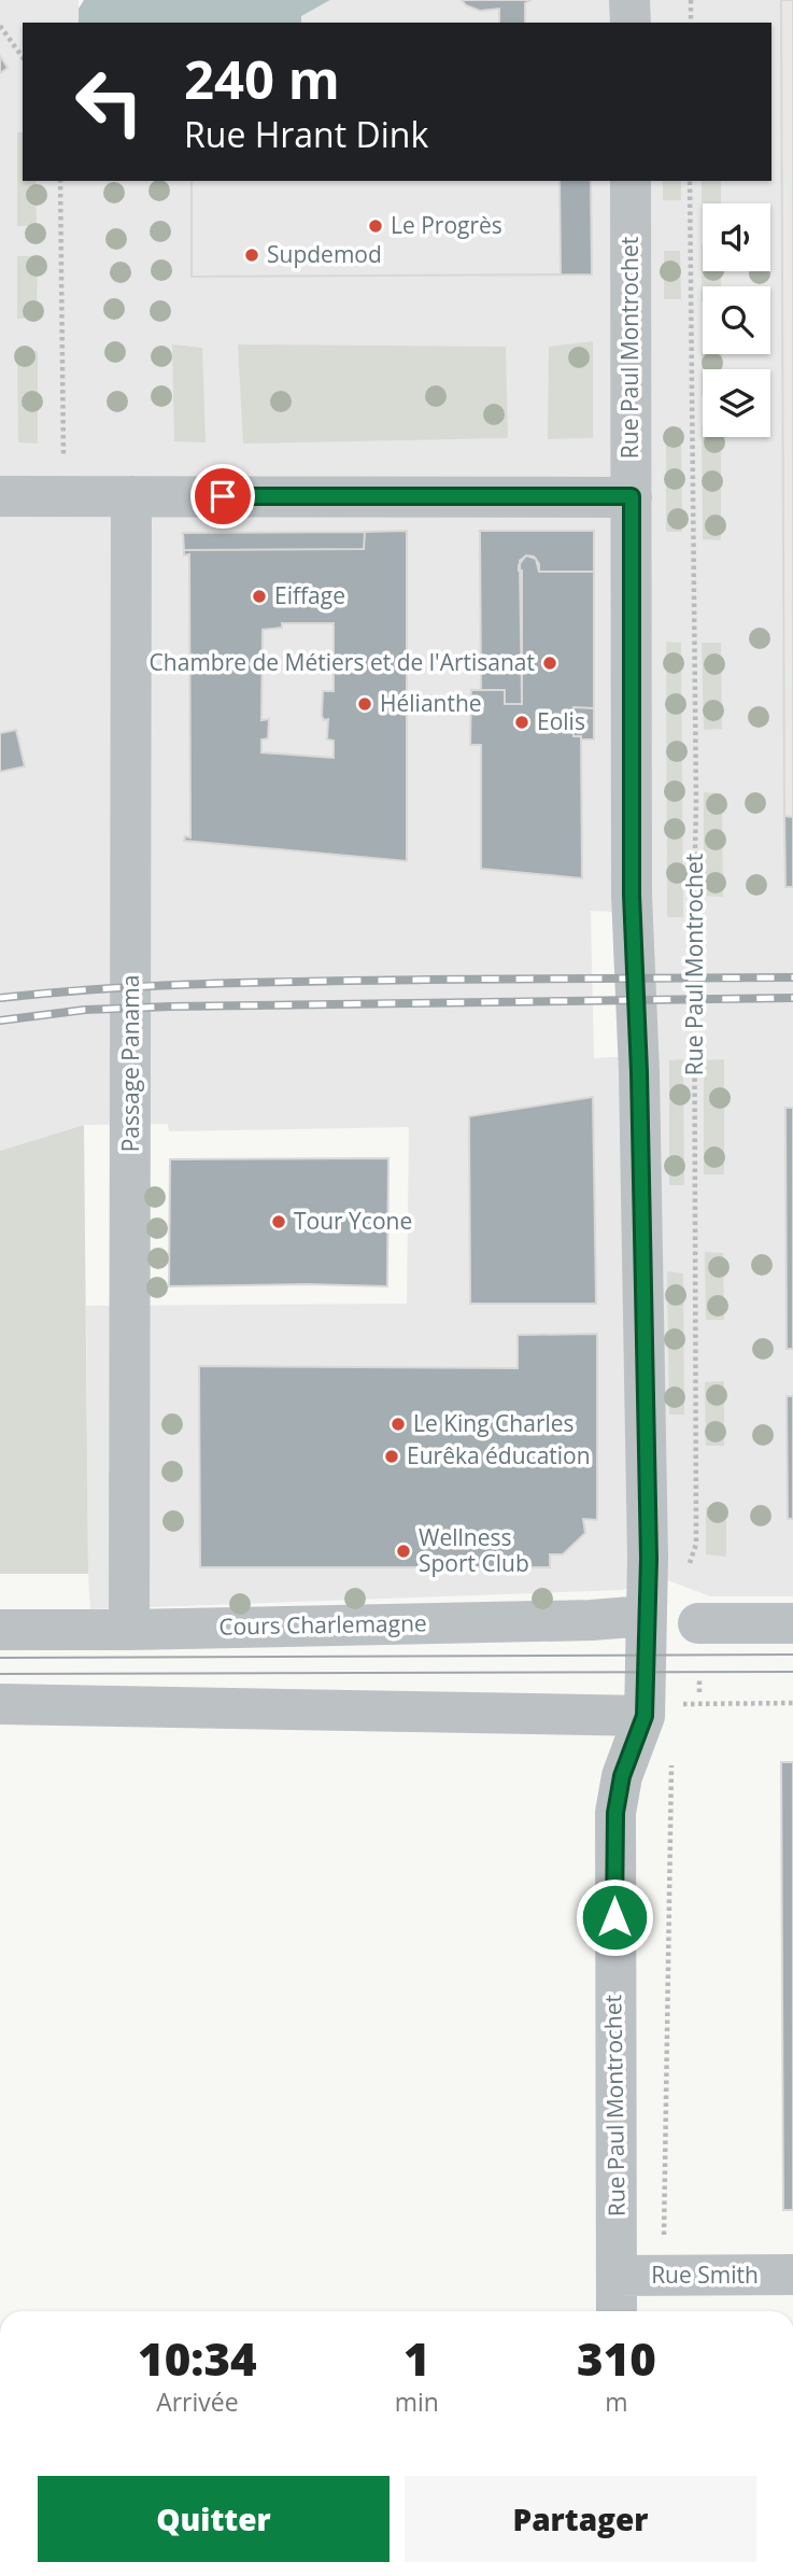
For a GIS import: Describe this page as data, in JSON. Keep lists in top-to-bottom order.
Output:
{
  "streets": {
    "street": [
      "Rue Paul Montrochet",
      "Passage Panama",
      "Cours Charlemagne",
      "Rue Smith"
    ]
  },
  "crossings": [
    ["Rue Paul Montrochet", "Cours Charlemagne"],
    ["Rue Paul Montrochet", "Rue Smith"],
    ["Passage Panama", "Cours Charlemagne"]
  ],
  "places": [
    "Le Progrès",
    "Supdemod",
    "Eiffage",
    "Chambre de Métiers et de l'Artisanat",
    "Hélianthe",
    "Eolis",
    "Tour Ycone",
    "Le King Charles",
    "Eurêka éducation",
    "Wellness Sport Club"
  ],
  "page": {
    "turn": ["240 m", "Rue Hrant Dink"],
    "eta": [
      "10:34",
      "Arrivée",
      "1",
      "min",
      "310",
      "m"
    ],
    "buttons": ["Quitter", "Partager"]
  }
}
